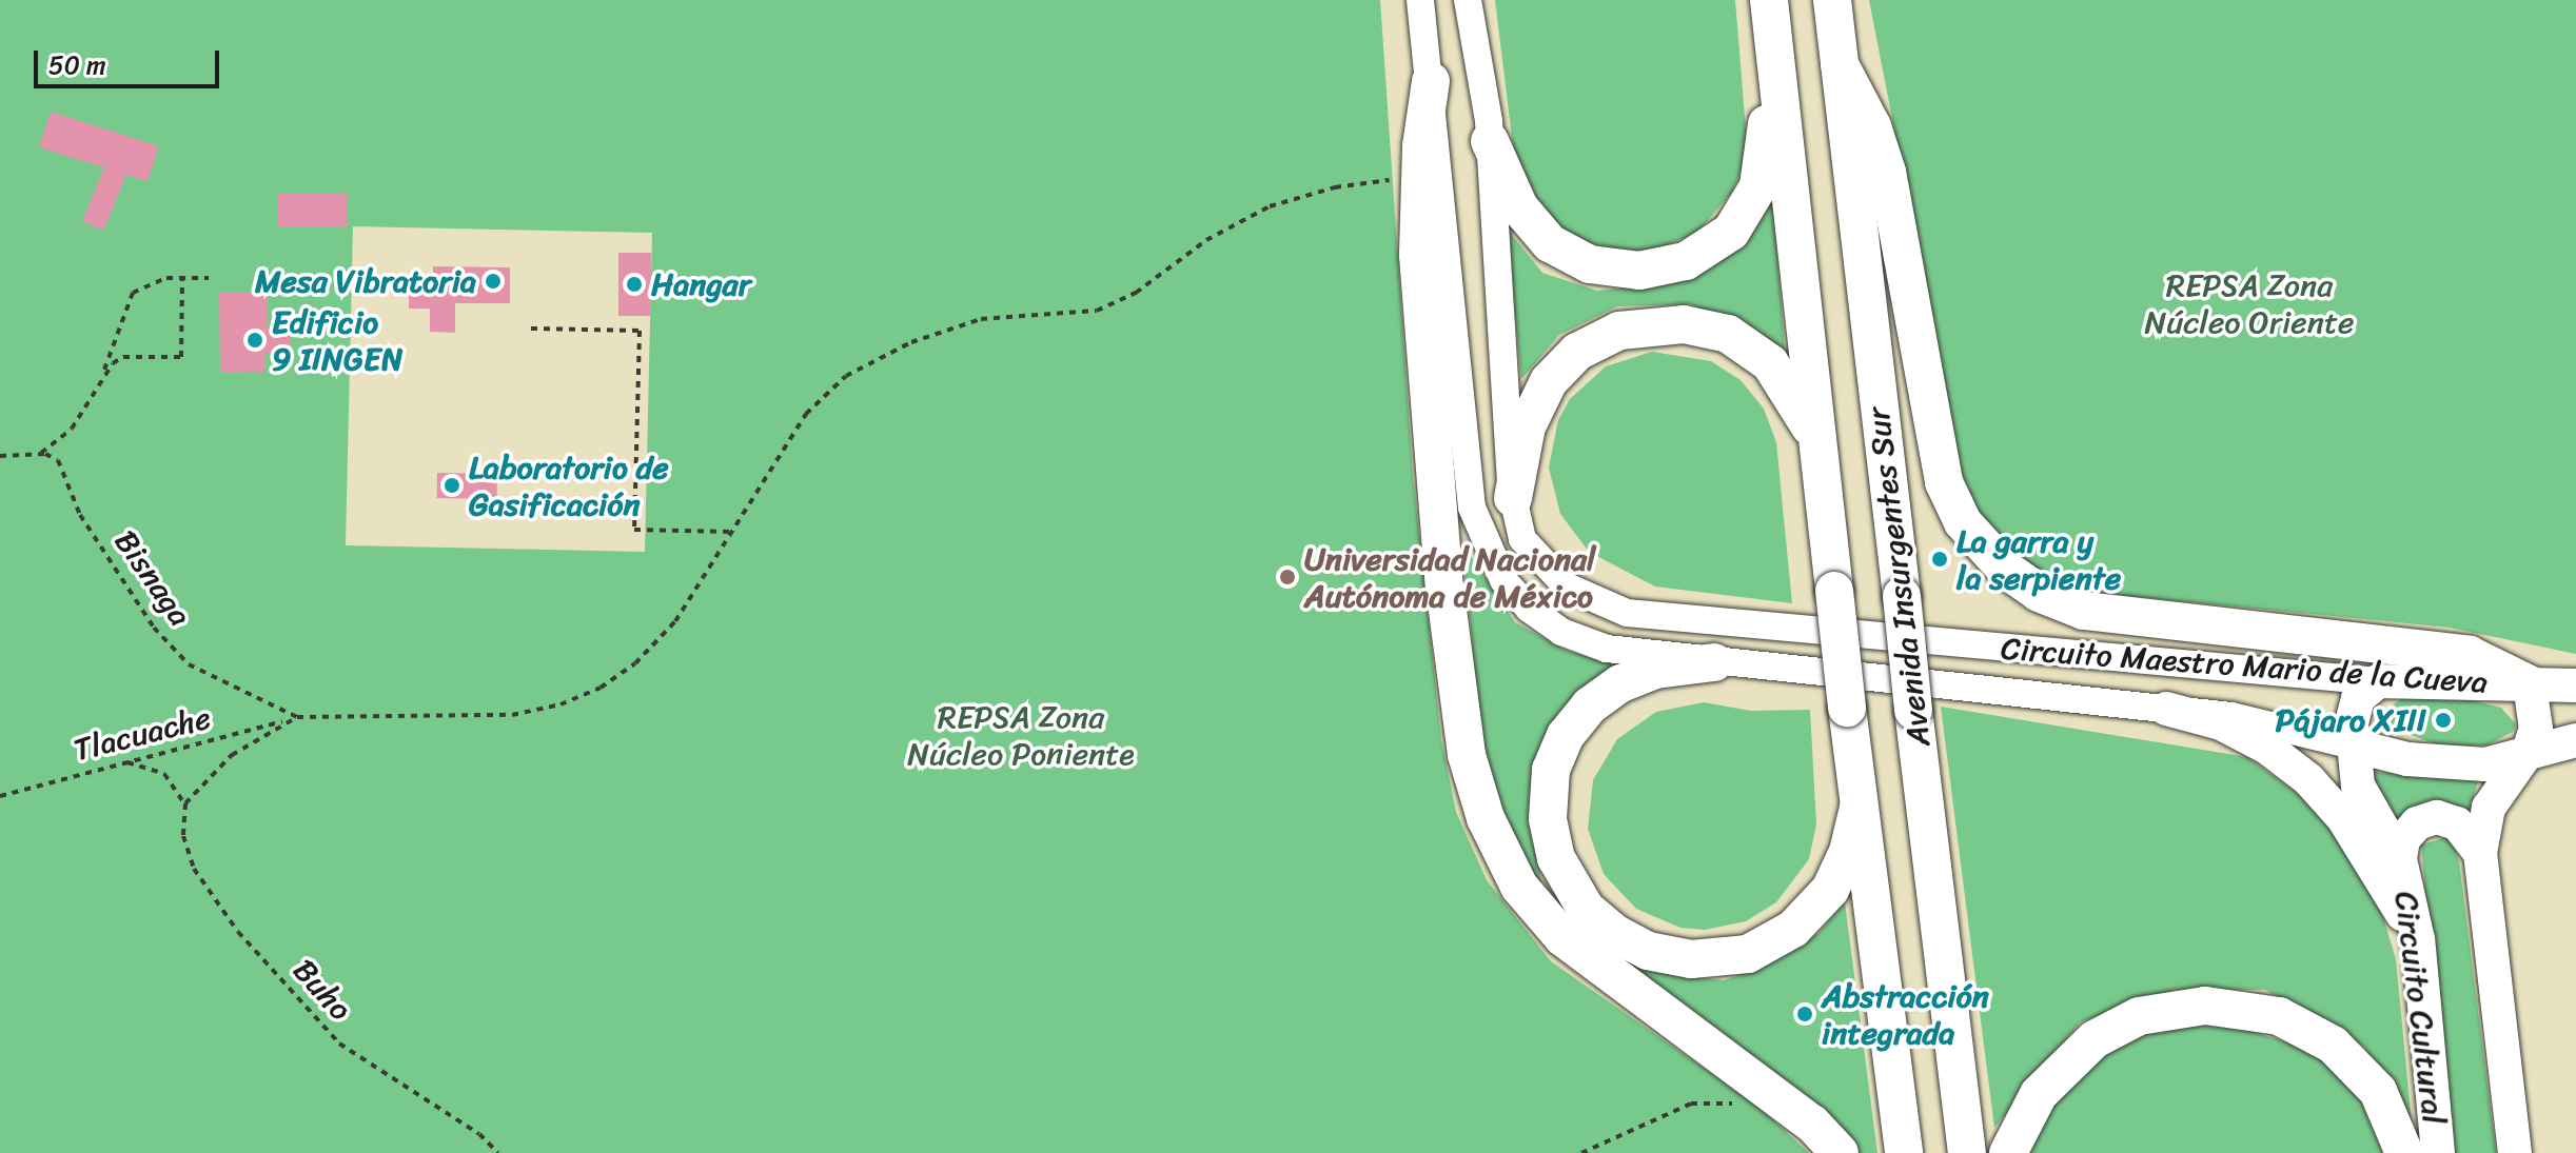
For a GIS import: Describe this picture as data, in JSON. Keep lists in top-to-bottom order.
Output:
{
  "streets": {
    "main road": ["Avenida Insurgentes Sur"],
    "street": ["Circuito Maestro Mario de la Cueva", "Circuito Cultural"],
    "path": ["Bisnaga", "Tlacuache", "Buho"]
  },
  "crossings": [
    ["Bisnaga", "Tlacuache"],
    ["Circuito Maestro Mario de la Cueva", "Circuito Cultural"]
  ],
  "parks": ["REPSA Zona Núcleo Oriente", "REPSA Zona Núcleo Poniente"],
  "places": [
    "Mesa Vibratoria",
    "Hangar",
    "Edificio 9 IINGEN",
    "Laboratorio de Gasificación",
    "La garra y la serpiente",
    "Universidad Nacional Autónoma de México",
    "Pájaro XIII",
    "Abstracción integrada"
  ],
  "scale_bar": "50 m"
}
